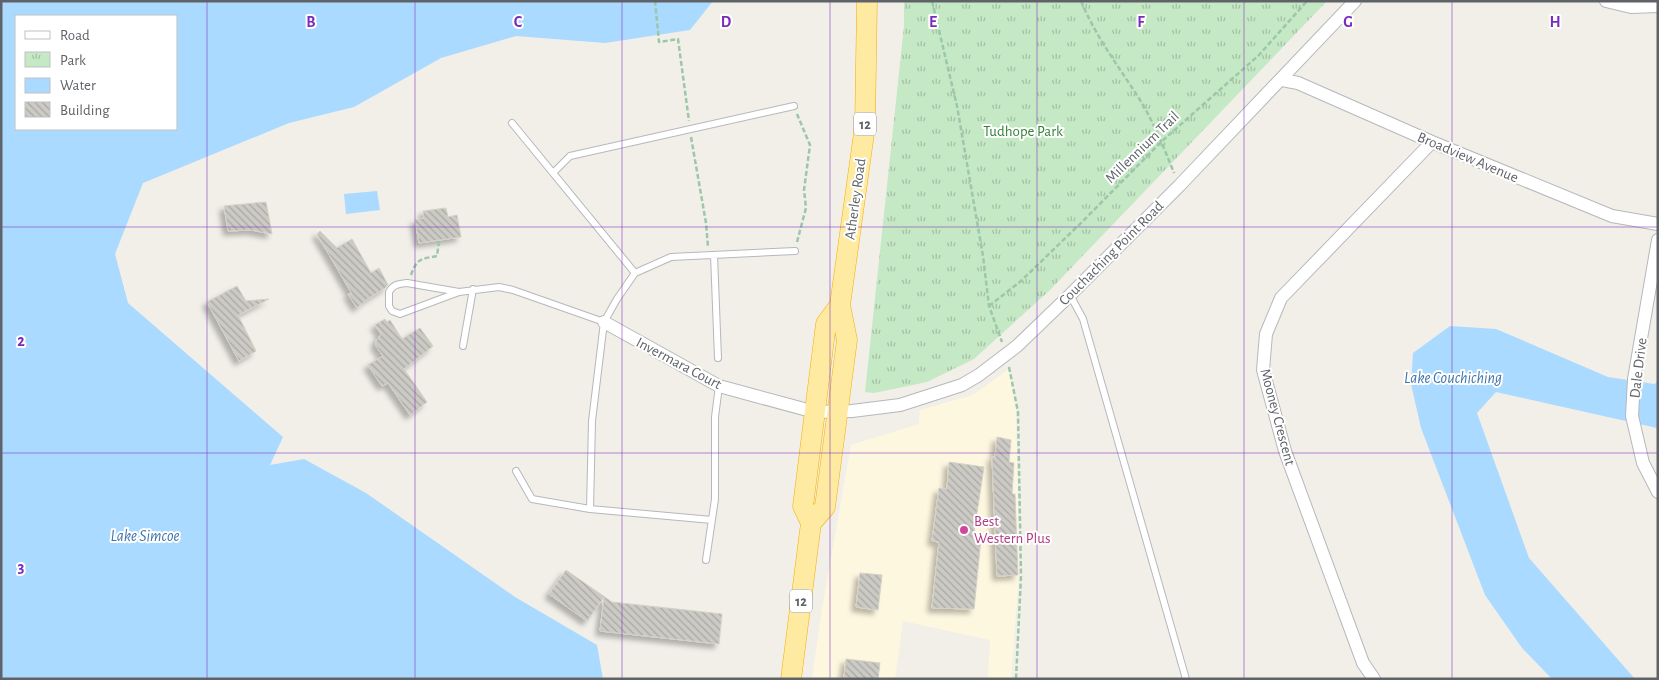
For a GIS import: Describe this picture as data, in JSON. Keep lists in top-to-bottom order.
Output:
{
  "streets": {
    "highway": ["12", "Atherley Road"],
    "street": [
      "Broadview Avenue",
      "Couchaching Point Road",
      "Invermara Court",
      "Dale Drive",
      "Mooney Crescent"
    ],
    "path": ["Millennium Trail"]
  },
  "crossings": [
    ["Broadview Avenue", "Couchaching Point Road"],
    ["Broadview Avenue", "Mooney Crescent"],
    ["Atherley Road", "Couchaching Point Road"],
    ["Atherley Road", "Invermara Court"],
    ["Couchaching Point Road", "Invermara Court"]
  ],
  "water": ["Lake Couchiching", "Lake Simcoe"],
  "parks": ["Tudhope Park"],
  "places": ["Best Western Plus"],
  "legend": [
    "Road",
    "Park",
    "Water",
    "Building"
  ],
  "grid": {
    "columns": [
      "B",
      "C",
      "D",
      "E",
      "F",
      "G",
      "H"
    ],
    "rows": ["2", "3"]
  }
}
